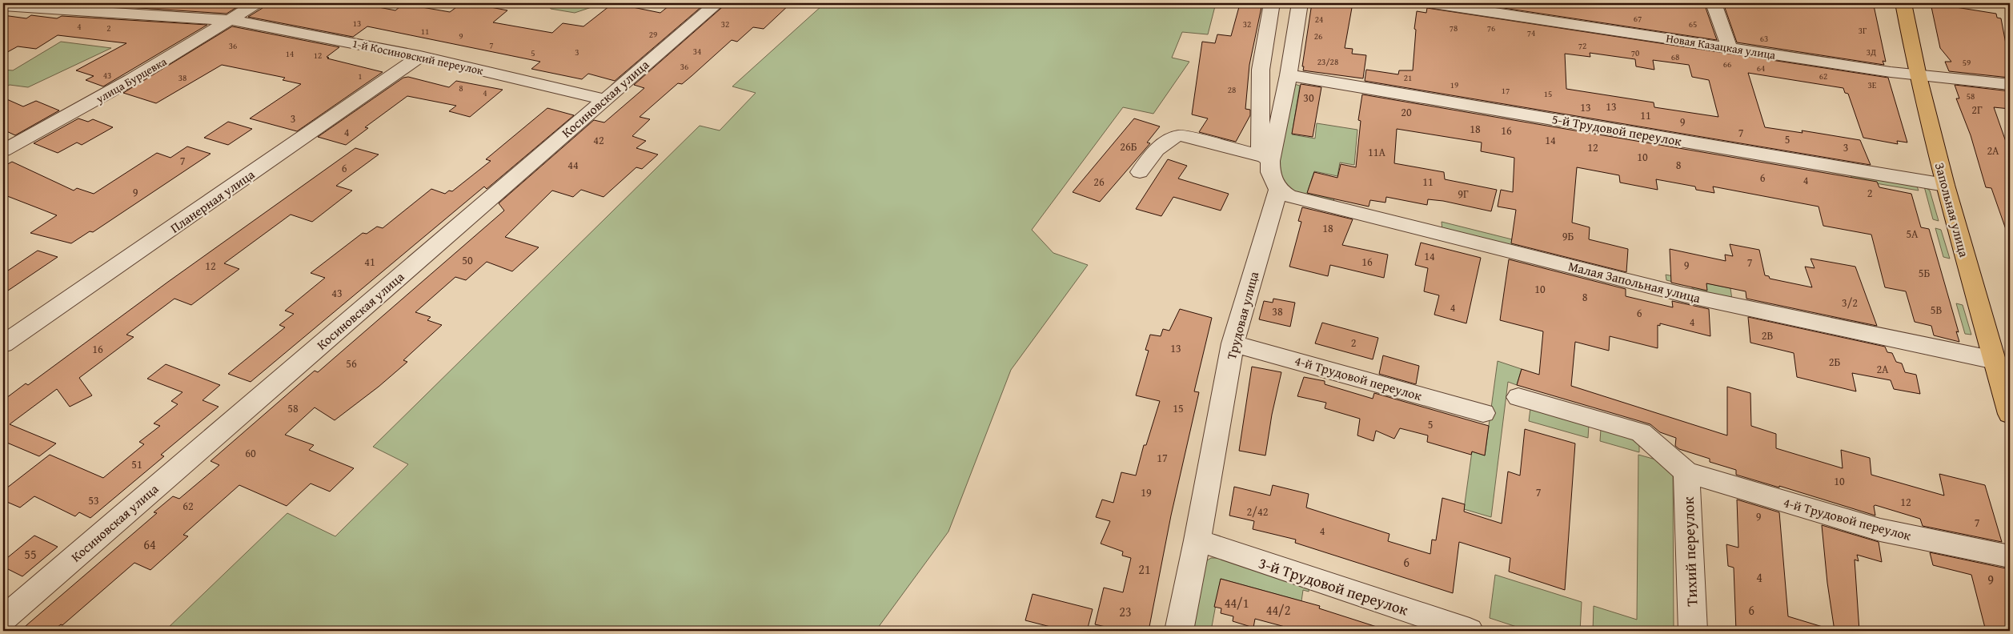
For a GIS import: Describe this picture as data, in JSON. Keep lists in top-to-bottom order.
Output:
{
  "streets": {
    "main road": ["Запольная улица"],
    "street": [
      "Новая Казацкая улица",
      "1-й Косиновский переулок",
      "улица Бурцевка",
      "Косиновская улица",
      "5-й Трудовой переулок",
      "Планерная улица",
      "Малая Запольная улица",
      "Трудовая улица",
      "4-й Трудовой переулок",
      "Тихий переулок",
      "3-й Трудовой переулок"
    ]
  },
  "crossings": [
    ["Новая Казацкая улица", "Запольная улица"],
    ["1-й Косиновский переулок", "улица Бурцевка"],
    ["1-й Косиновский переулок", "Косиновская улица"],
    ["1-й Косиновский переулок", "Планерная улица"],
    ["5-й Трудовой переулок", "Запольная улица"],
    ["Запольная улица", "Малая Запольная улица"],
    ["Малая Запольная улица", "Трудовая улица"],
    ["Трудовая улица", "4-й Трудовой переулок"],
    ["Трудовая улица", "3-й Трудовой переулок"],
    ["4-й Трудовой переулок", "Тихий переулок"]
  ],
  "house_numbers": [
    "67",
    "24",
    "13",
    "32",
    "32",
    "65",
    "4",
    "2",
    "78",
    "76",
    "3Г",
    "11",
    "74",
    "29",
    "9",
    "26",
    "63",
    "7",
    "36",
    "72",
    "34",
    "3",
    "3Д",
    "5",
    "70",
    "14",
    "12",
    "68",
    "23/28",
    "59",
    "66",
    "36",
    "64",
    "43",
    "1",
    "62",
    "38",
    "21",
    "19",
    "3Е",
    "8",
    "28",
    "17",
    "4",
    "15",
    "58",
    "30",
    "13",
    "13",
    "2Г",
    "20",
    "11",
    "3",
    "9",
    "18",
    "16",
    "4",
    "7",
    "5",
    "42",
    "14",
    "26Б",
    "12",
    "3",
    "2А",
    "11А",
    "10",
    "7",
    "44",
    "8",
    "6",
    "6",
    "4",
    "26",
    "11",
    "9",
    "2",
    "9Г",
    "18",
    "5А",
    "9Б",
    "14",
    "50",
    "41",
    "16",
    "7",
    "9",
    "12",
    "5Б",
    "10",
    "43",
    "8",
    "3/2",
    "4",
    "5В",
    "38",
    "6",
    "4",
    "2В",
    "2",
    "13",
    "16",
    "2Б",
    "56",
    "2А",
    "58",
    "15",
    "5",
    "60",
    "17",
    "51",
    "10",
    "19",
    "7",
    "53",
    "12",
    "62",
    "2/42",
    "9",
    "7",
    "4",
    "64",
    "55",
    "6",
    "21",
    "4",
    "9",
    "44/1",
    "44/2",
    "6",
    "23"
  ]
}
